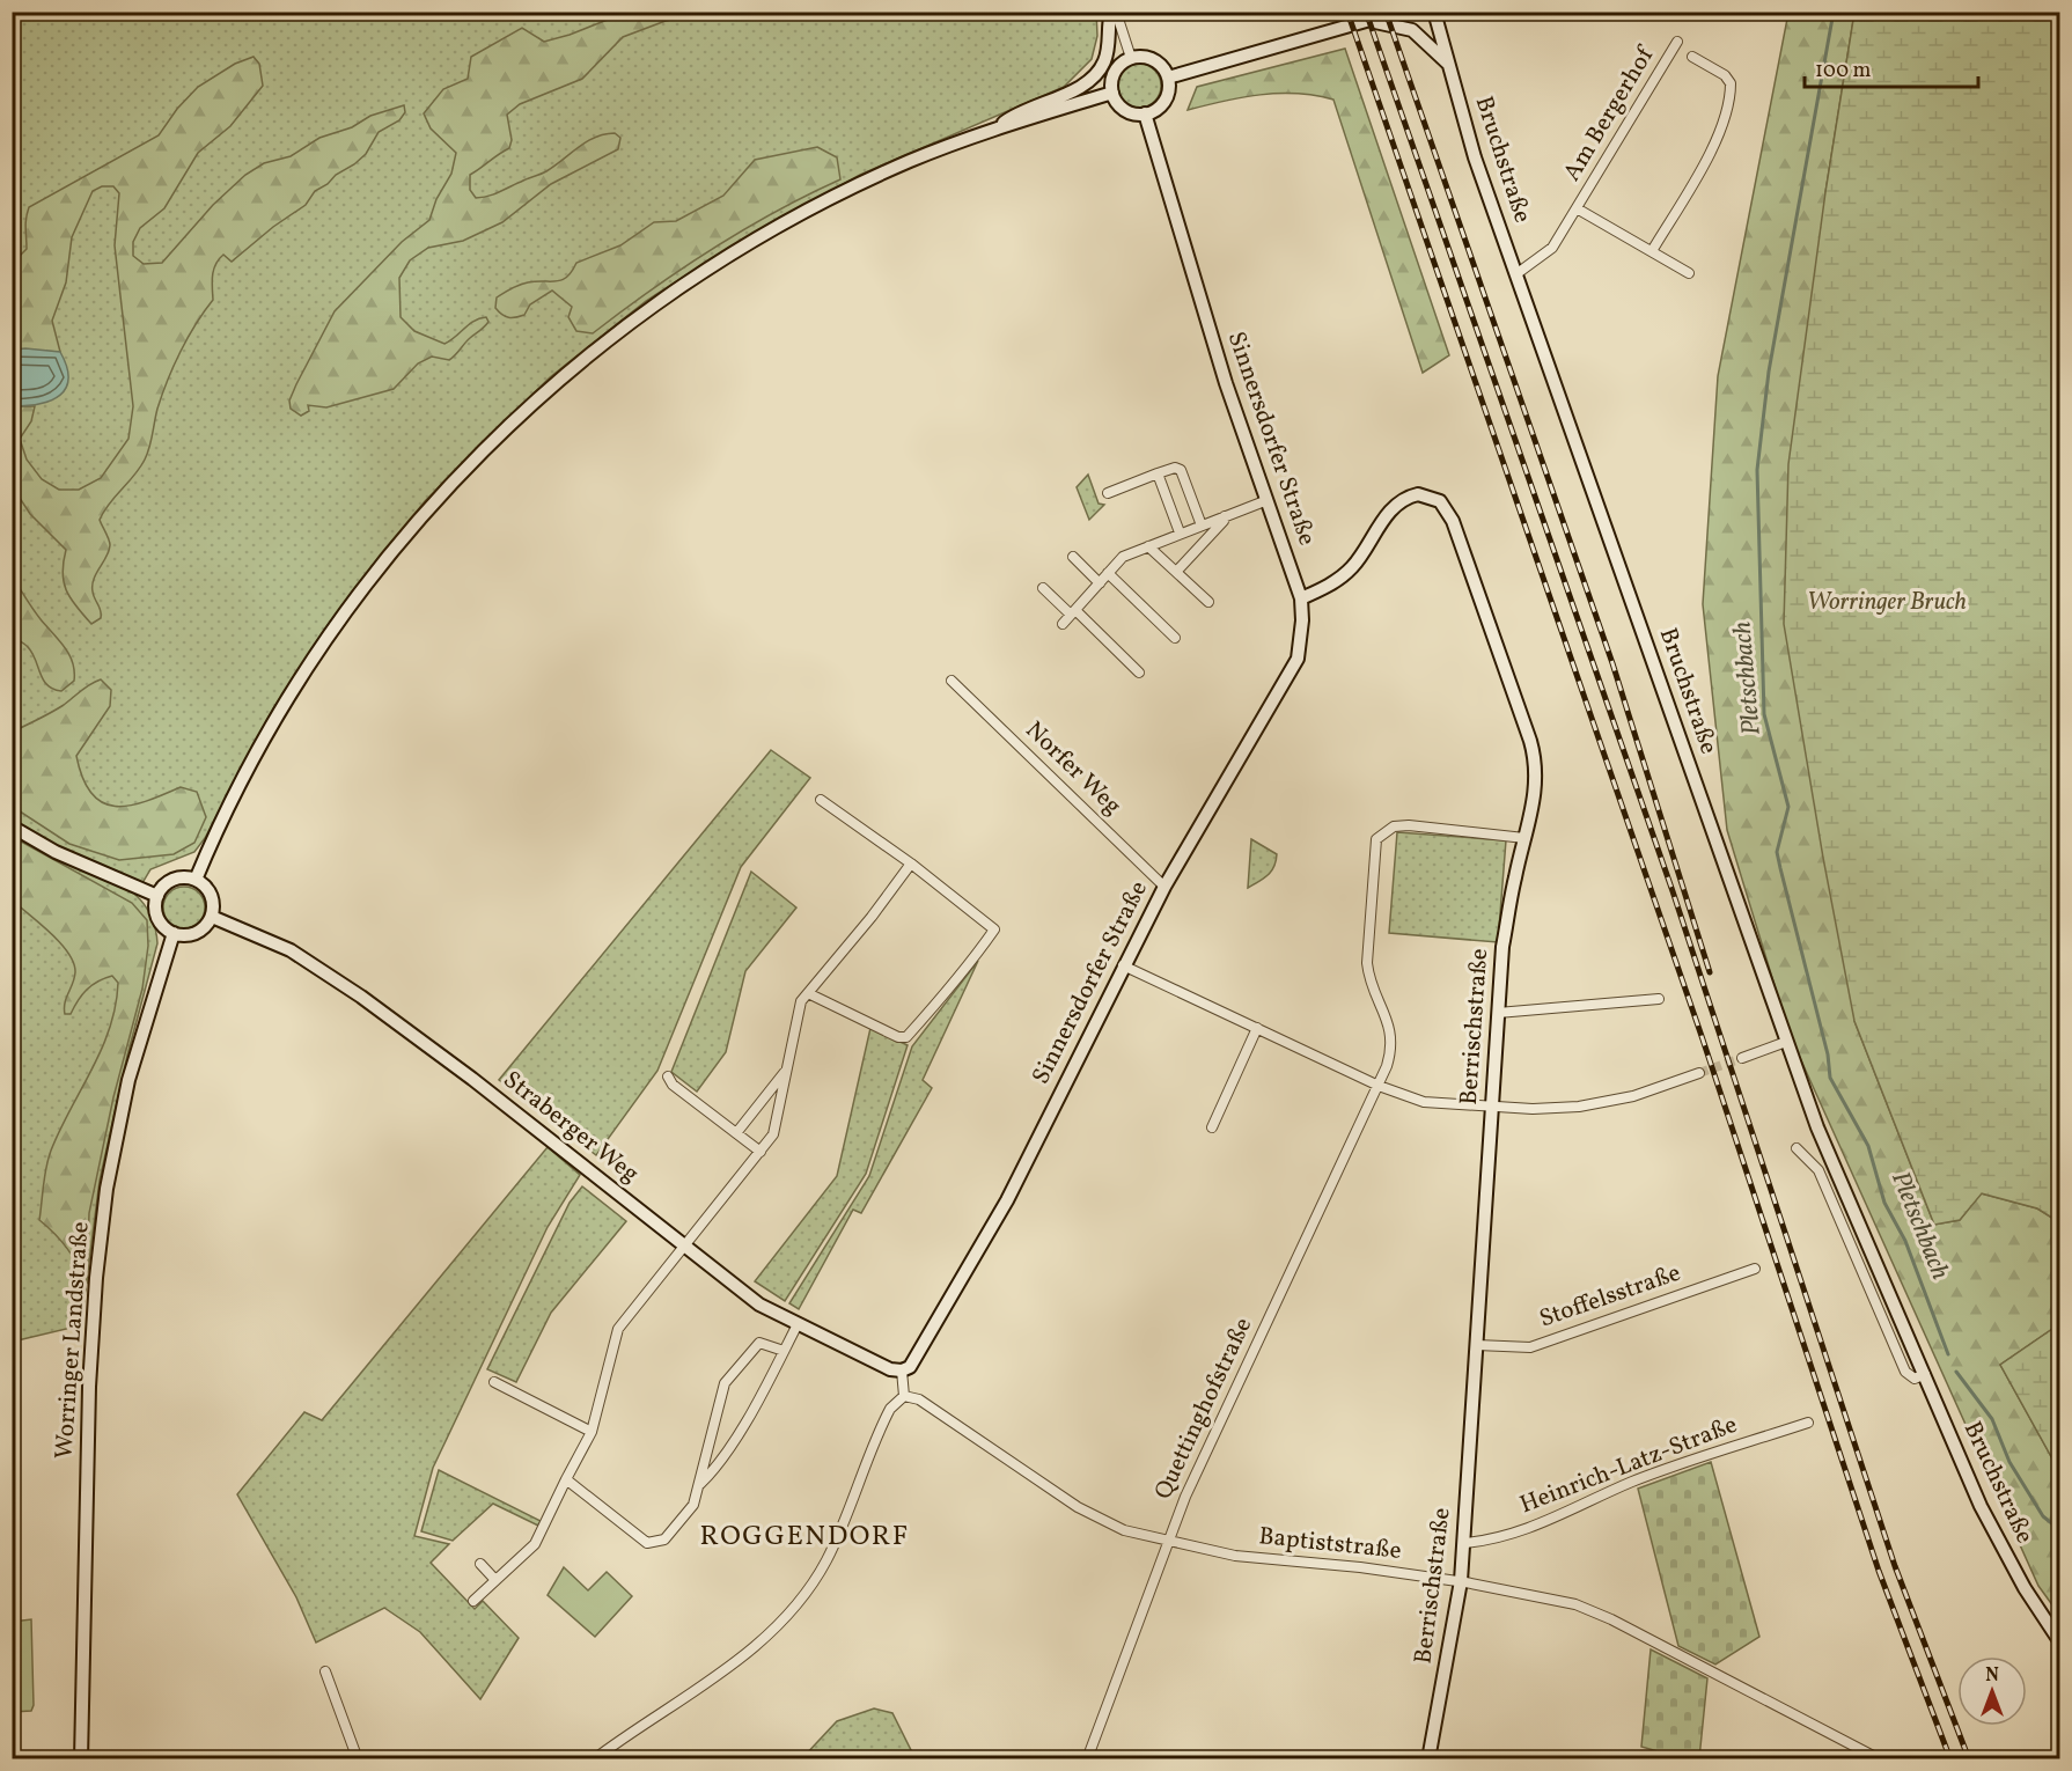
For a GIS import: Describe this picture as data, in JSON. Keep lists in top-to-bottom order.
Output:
{
  "streets": {
    "main road": [
      "Bruchstraße",
      "Sinnersdorfer Straße",
      "Berrischstraße",
      "Straberger Weg",
      "Worringer Landstraße"
    ],
    "street": [
      "Am Bergerhof",
      "Norfer Weg",
      "Stoffelsstraße",
      "Quettinghofstraße",
      "Heinrich-Latz-Straße",
      "Baptiststraße"
    ]
  },
  "crossings": [
    ["Am Bergerhof", "Bruchstraße"],
    ["Sinnersdorfer Straße", "Norfer Weg"],
    ["Sinnersdorfer Straße", "Berrischstraße"],
    ["Sinnersdorfer Straße", "Straberger Weg"],
    ["Berrischstraße", "Stoffelsstraße"],
    ["Berrischstraße", "Quettinghofstraße"],
    ["Berrischstraße", "Heinrich-Latz-Straße"],
    ["Berrischstraße", "Baptiststraße"],
    ["Straberger Weg", "Worringer Landstraße"],
    ["Quettinghofstraße", "Baptiststraße"]
  ],
  "districts": ["ROGGENDORF"],
  "water": ["Pletschbach"],
  "parks": ["Worringer Bruch"],
  "scale_bar": "100 m",
  "north": "top"
}
